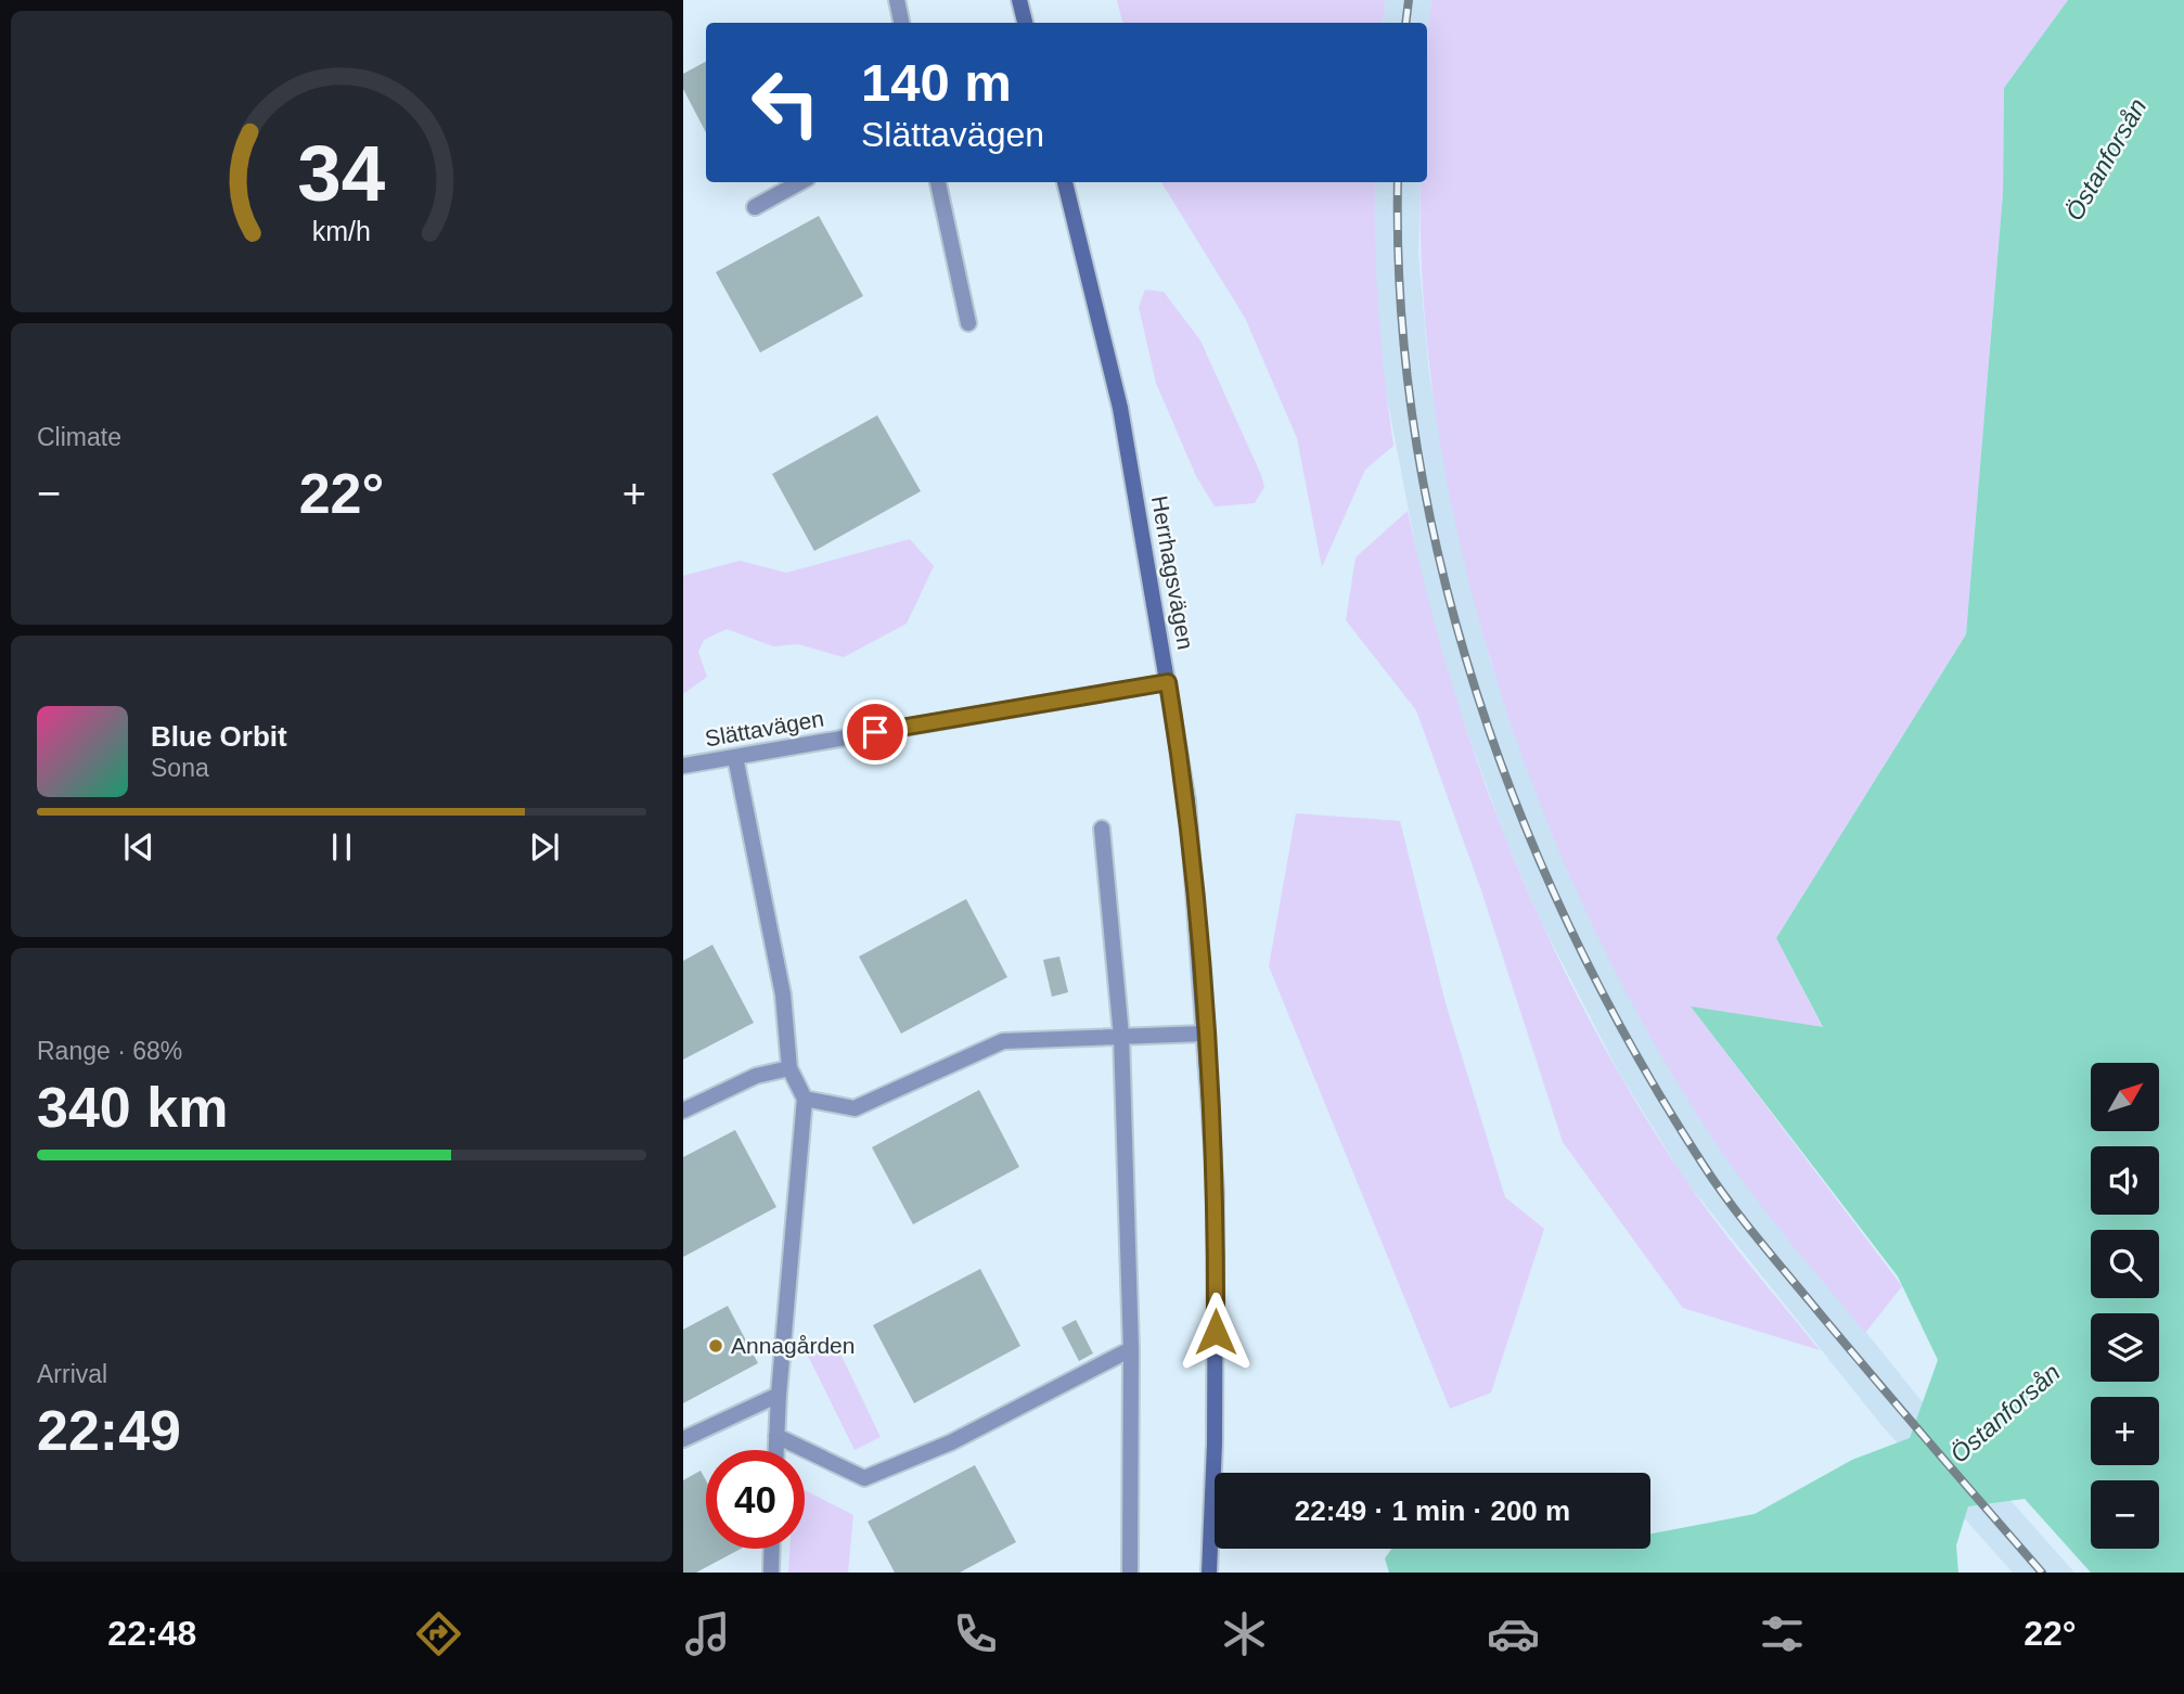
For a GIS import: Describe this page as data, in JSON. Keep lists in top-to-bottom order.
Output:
{
  "streets": {
    "street": ["Herrhagsvägen", "Slättavägen"]
  },
  "crossings": [
    ["Herrhagsvägen", "Slättavägen"]
  ],
  "water": ["Östanforsån"],
  "places": ["Annagården"],
  "north": "top right",
  "page": {
    "turn": ["140 m", "Slättavägen"],
    "tile": [
      "Climate",
      ["Range · 68%", "340 km"],
      ["Arrival", "22:49"]
    ],
    "heat": ["−", "22°", "+"],
    "song": ["Blue Orbit", "Sona"],
    "map_buttons": ["+", "−"],
    "limit": "40",
    "trip": "22:49 · 1 min · 200 m",
    "tabs": ["22:48", "22°"],
    "gauge": ["34", "km/h"]
  }
}
